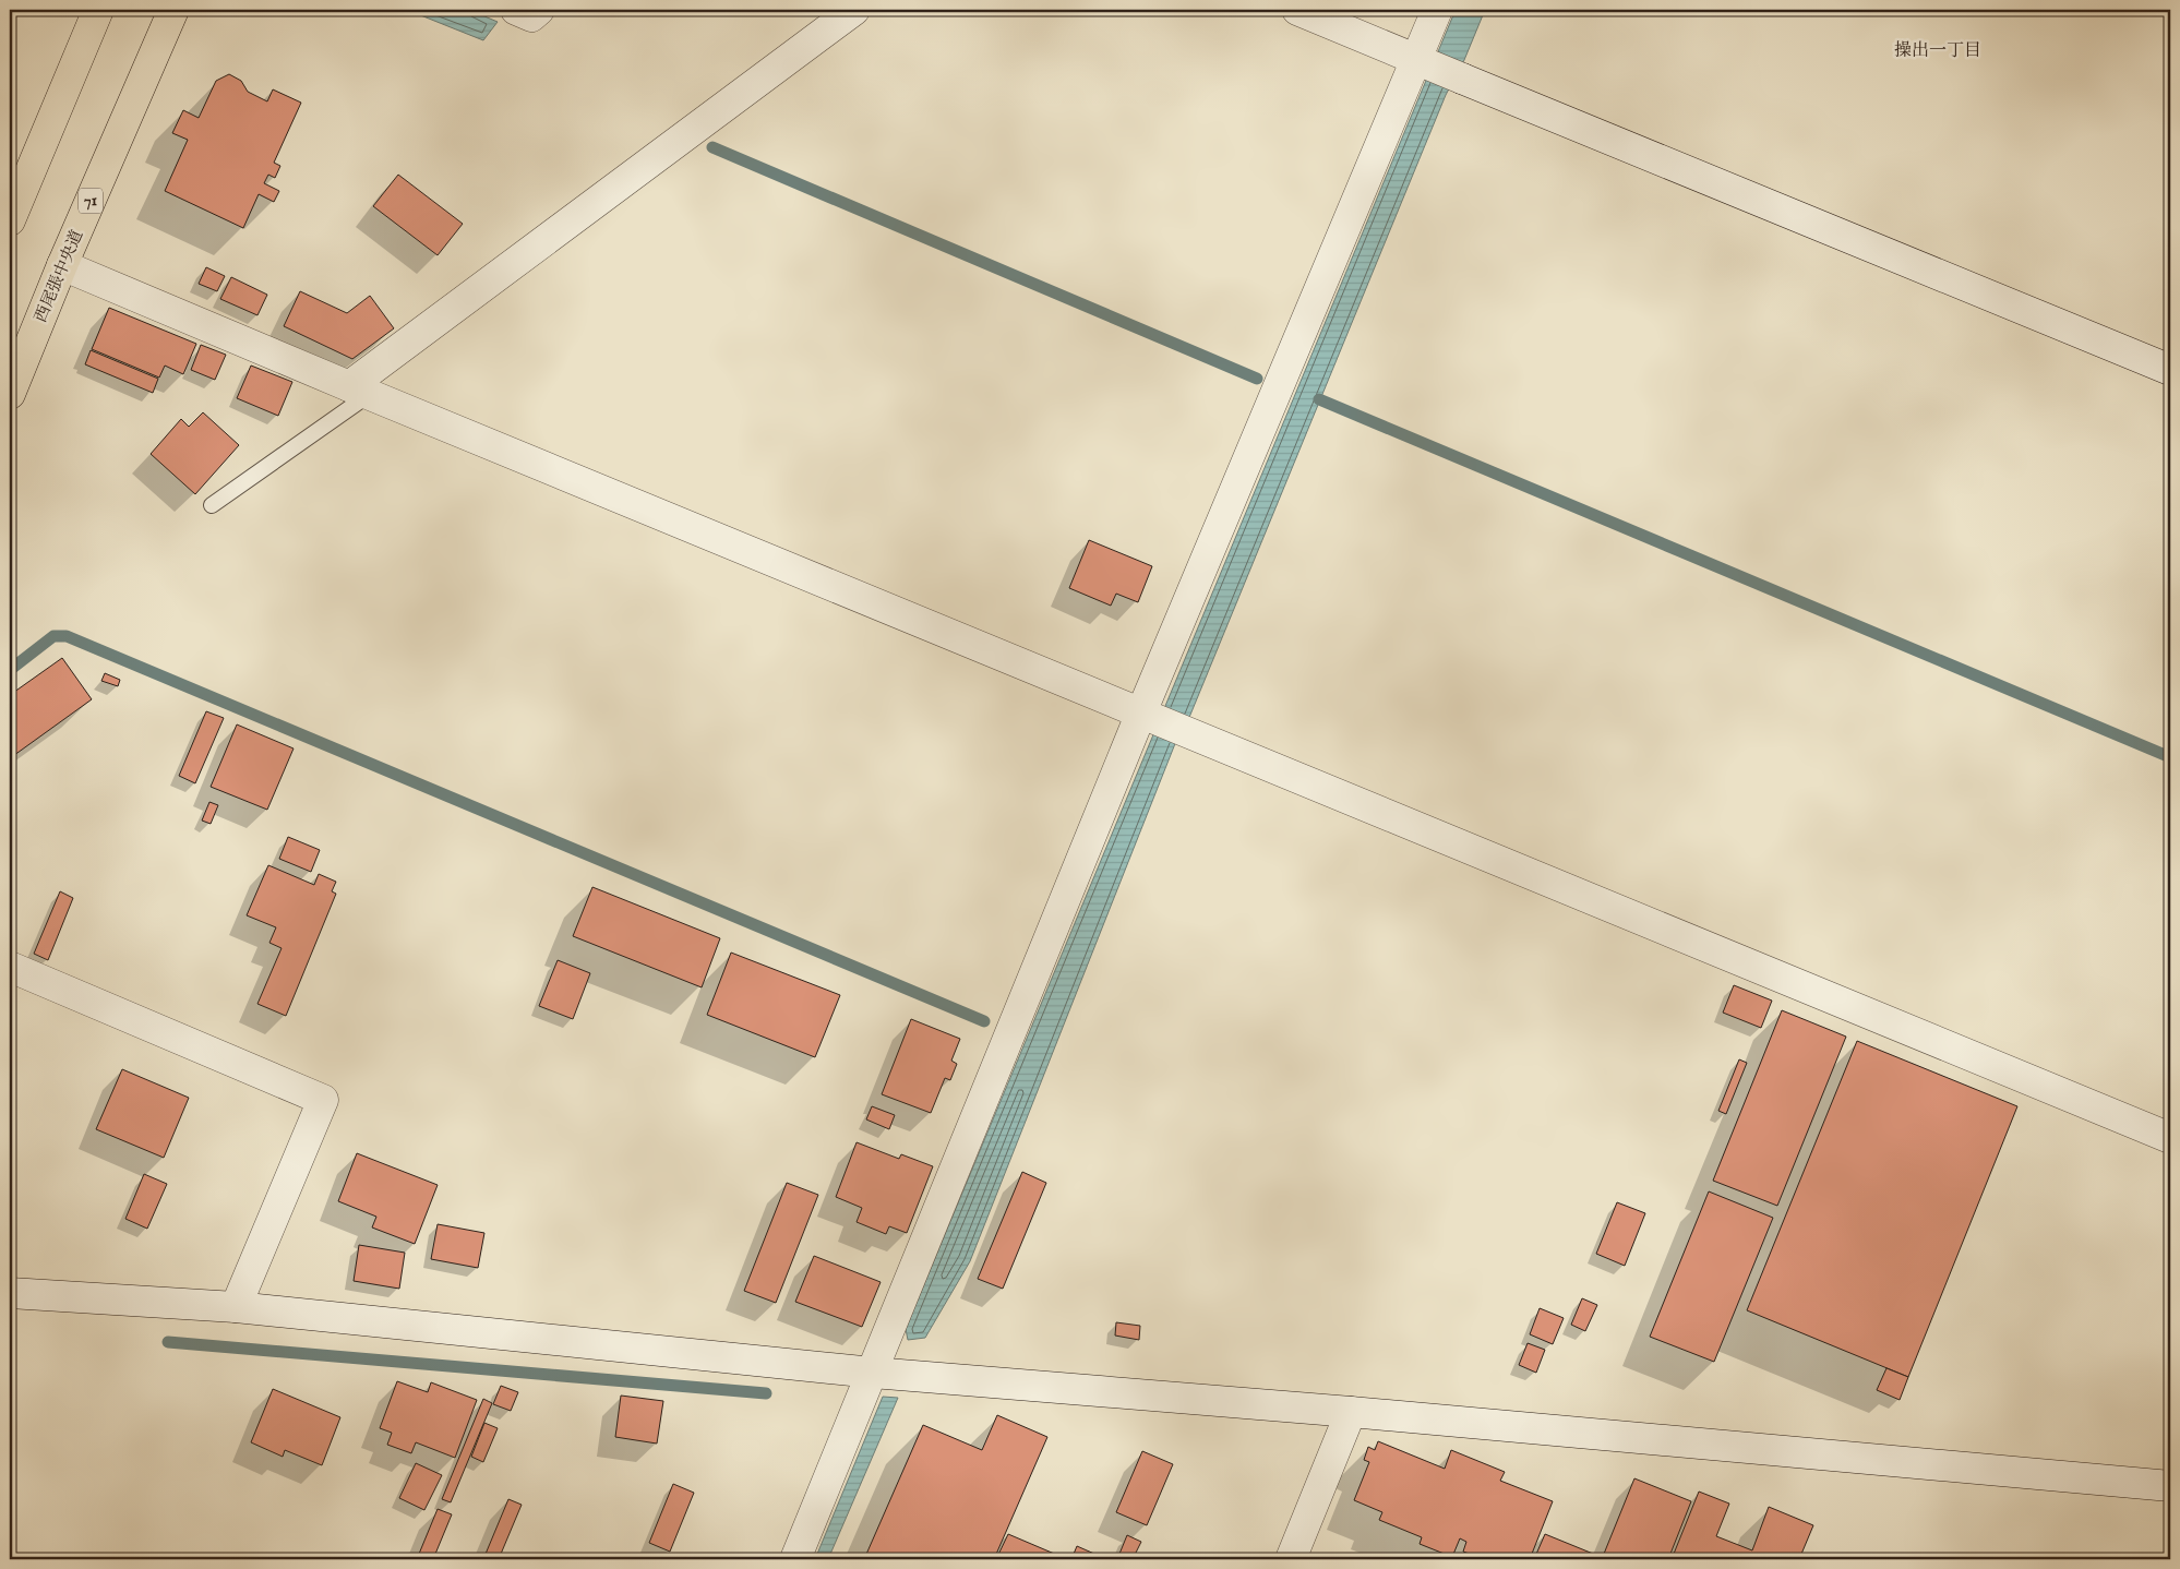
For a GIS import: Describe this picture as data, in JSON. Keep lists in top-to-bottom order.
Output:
{
  "streets": {
    "main road": ["71", "西尾張中央道"]
  },
  "districts": ["操出一丁目"]
}
